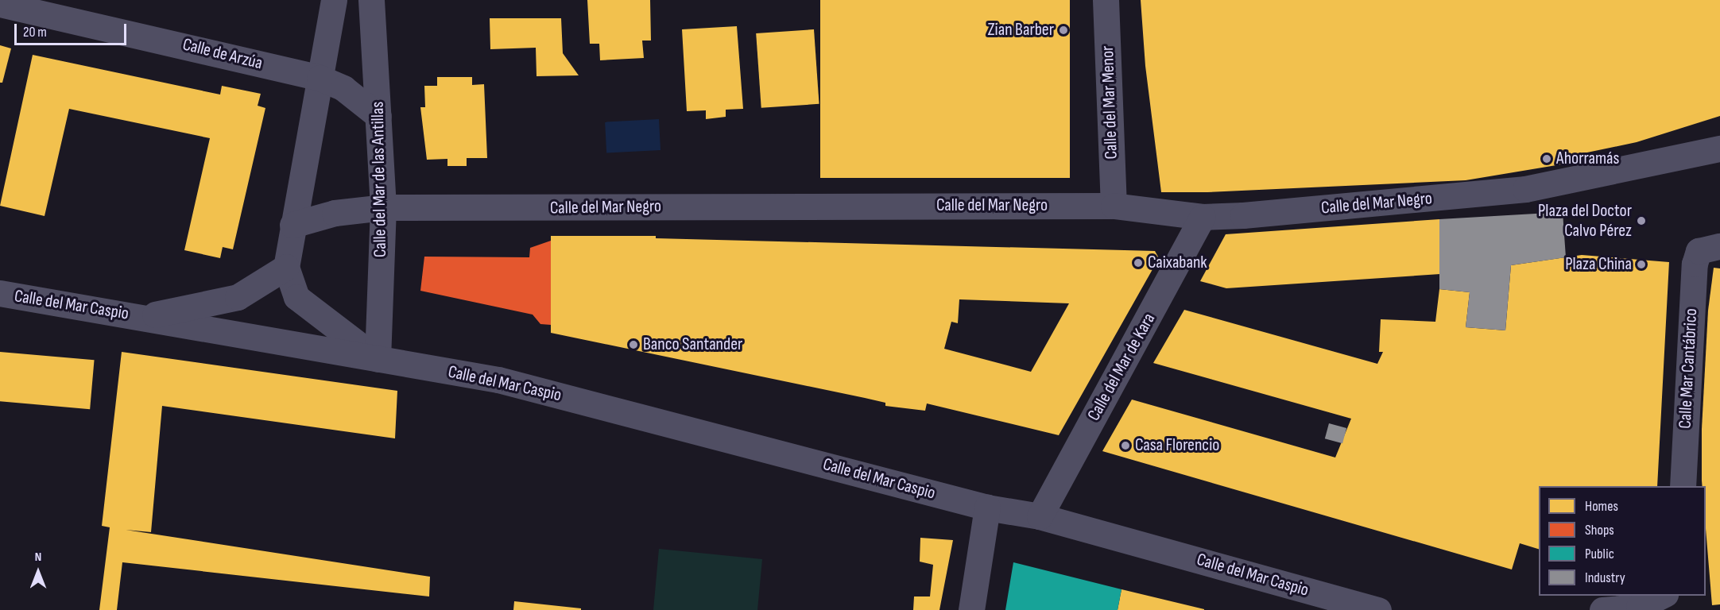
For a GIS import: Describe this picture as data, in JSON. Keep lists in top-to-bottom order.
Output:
{
  "streets": {
    "street": [
      "Calle de Arzúa",
      "Calle del Mar Menor",
      "Calle del Mar de las Antillas",
      "Calle del Mar Negro",
      "Calle del Mar Caspio",
      "Calle del Mar de Kara",
      "Calle Mar Cantábrico"
    ]
  },
  "crossings": [
    ["Calle de Arzúa", "Calle del Mar de las Antillas"],
    ["Calle del Mar Menor", "Calle del Mar Negro"],
    ["Calle del Mar de las Antillas", "Calle del Mar Negro"],
    ["Calle del Mar de las Antillas", "Calle del Mar Caspio"],
    ["Calle del Mar Negro", "Calle del Mar de Kara"],
    ["Calle del Mar Caspio", "Calle del Mar de Kara"]
  ],
  "places": [
    "Zian Barber",
    "Ahorramás",
    "Plaza del Doctor Calvo Pérez",
    "Caixabank",
    "Plaza China",
    "Banco Santander",
    "Casa Florencio"
  ],
  "legend": [
    "Homes",
    "Shops",
    "Public",
    "Industry"
  ],
  "scale_bar": "20 m",
  "north": "top"
}
